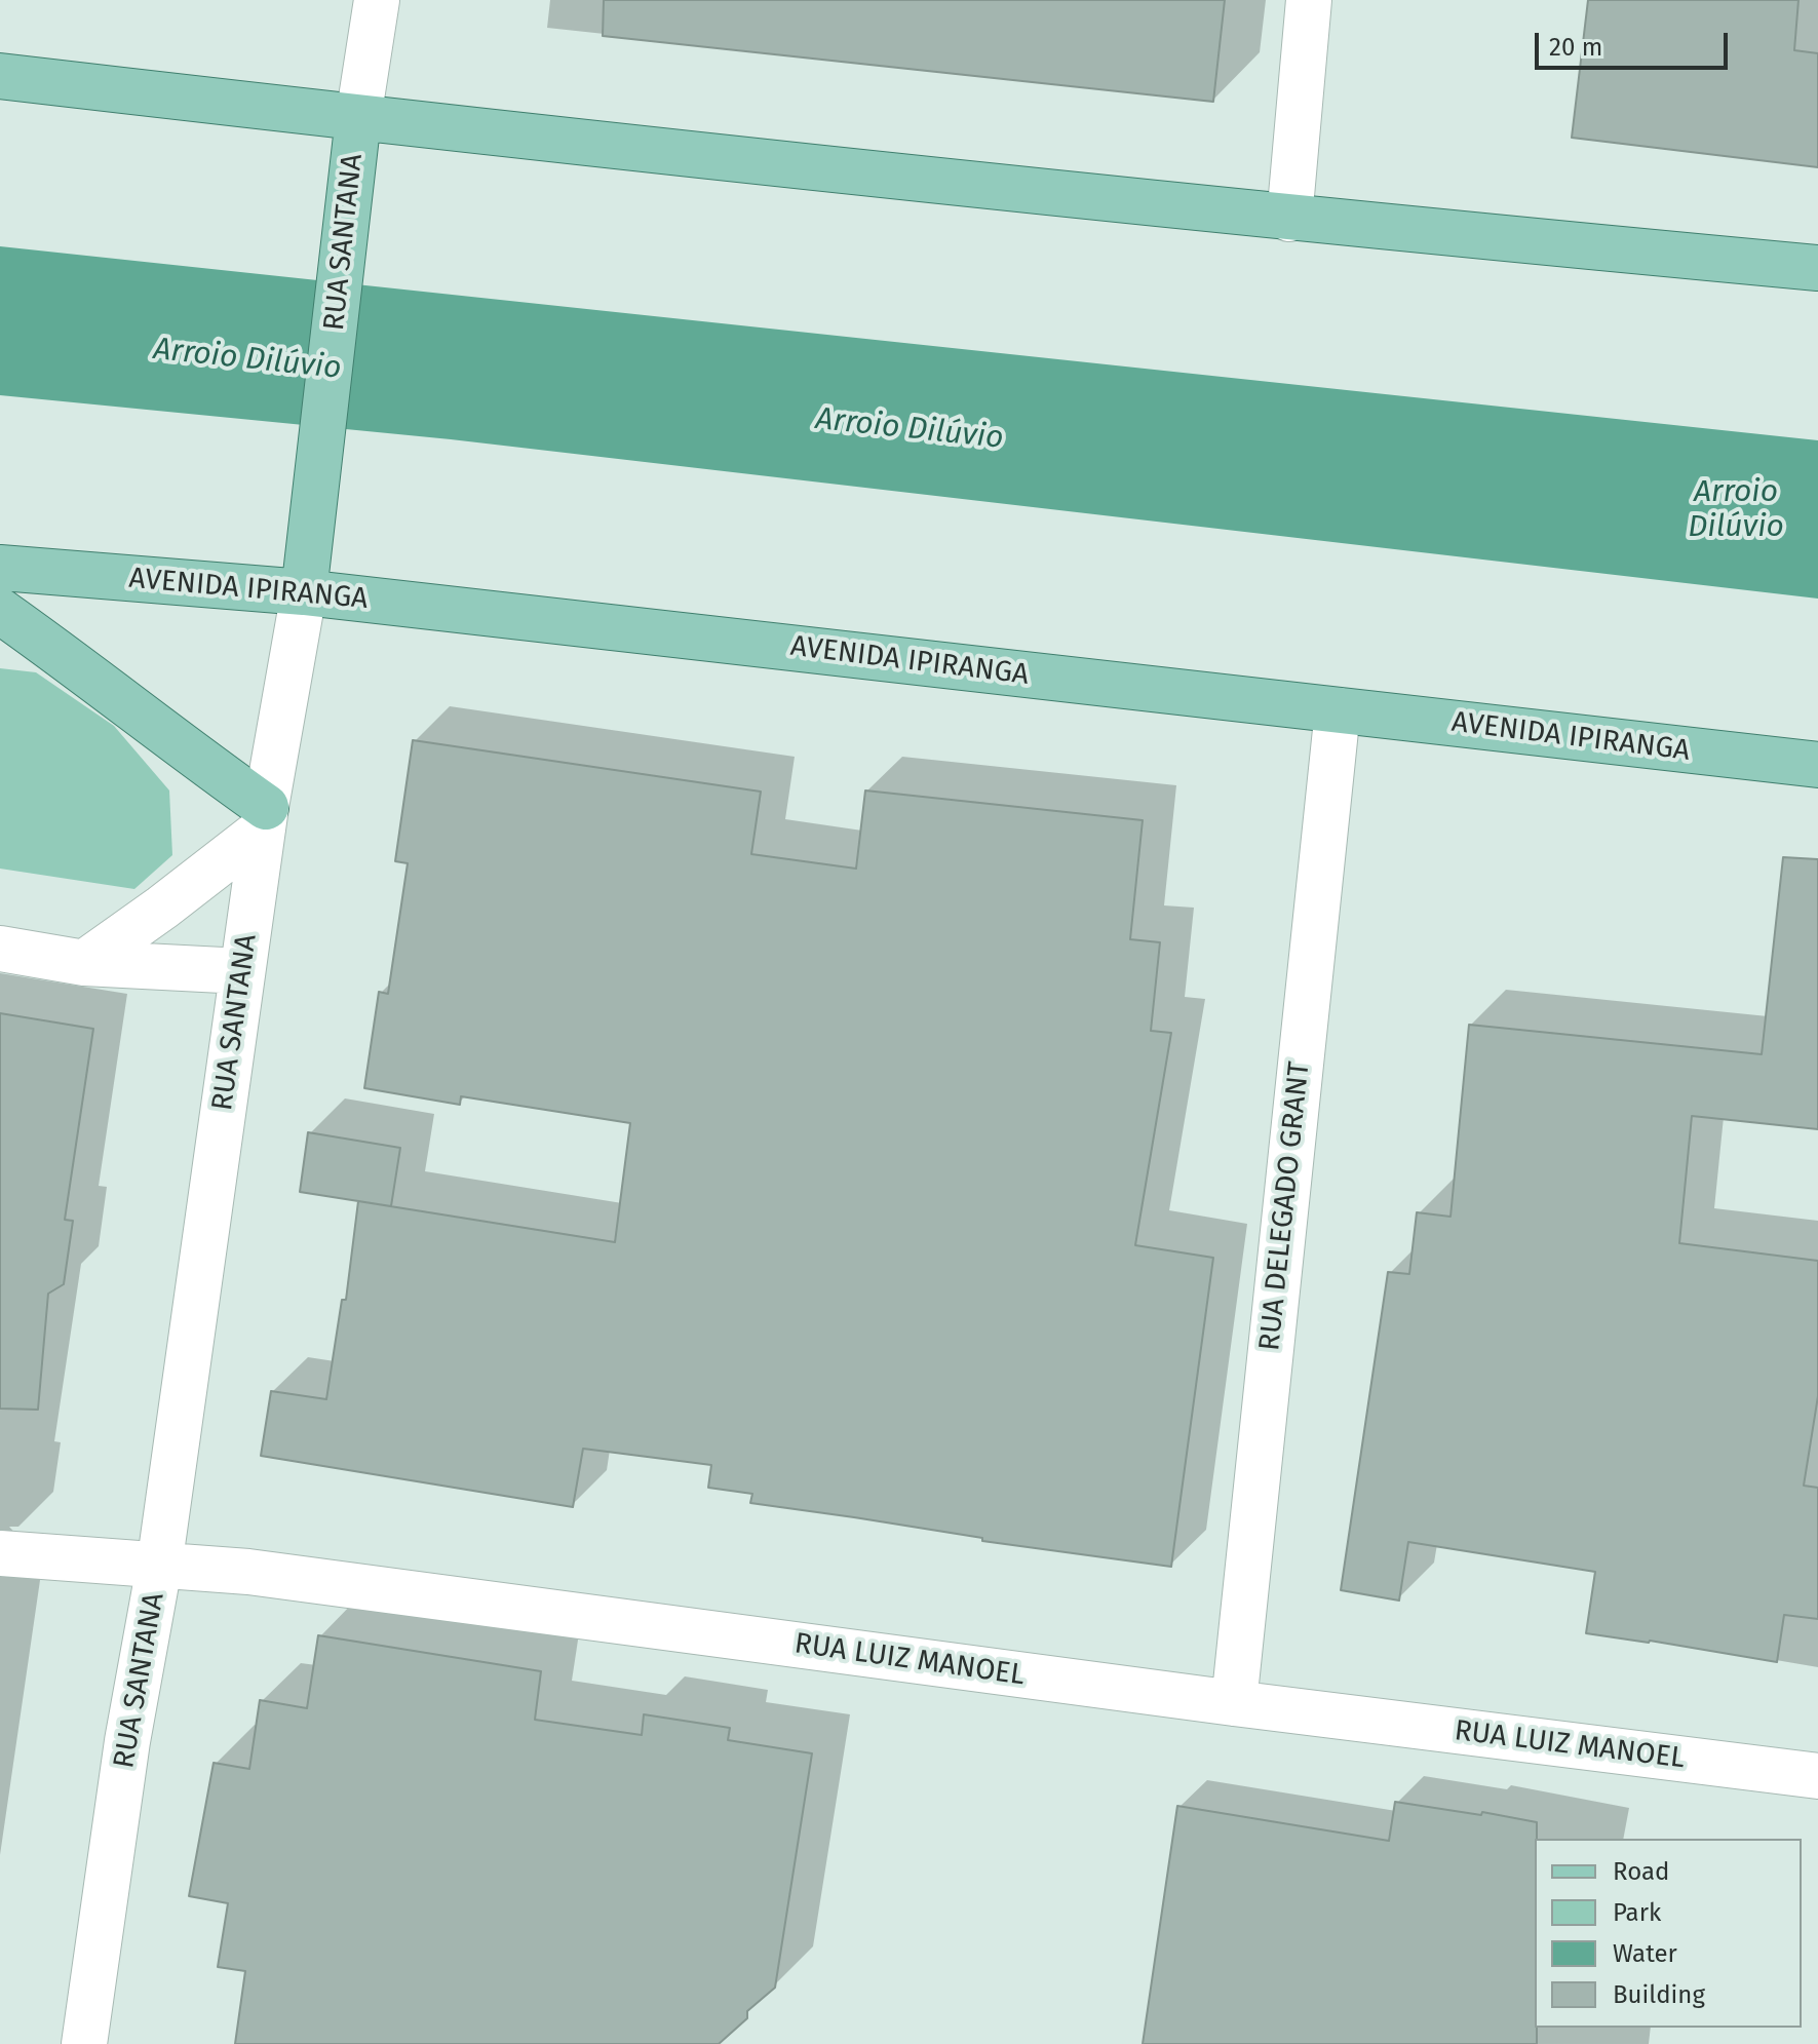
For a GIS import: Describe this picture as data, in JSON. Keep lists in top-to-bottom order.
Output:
{
  "streets": {
    "main road": ["RUA SANTANA", "AVENIDA IPIRANGA"],
    "street": ["RUA DELEGADO GRANT", "RUA LUIZ MANOEL"]
  },
  "crossings": [
    ["RUA SANTANA", "AVENIDA IPIRANGA"],
    ["RUA SANTANA", "RUA LUIZ MANOEL"],
    ["AVENIDA IPIRANGA", "RUA DELEGADO GRANT"],
    ["RUA DELEGADO GRANT", "RUA LUIZ MANOEL"]
  ],
  "water": ["Arroio Dilúvio"],
  "legend": [
    "Road",
    "Park",
    "Water",
    "Building"
  ],
  "scale_bar": "20 m"
}
